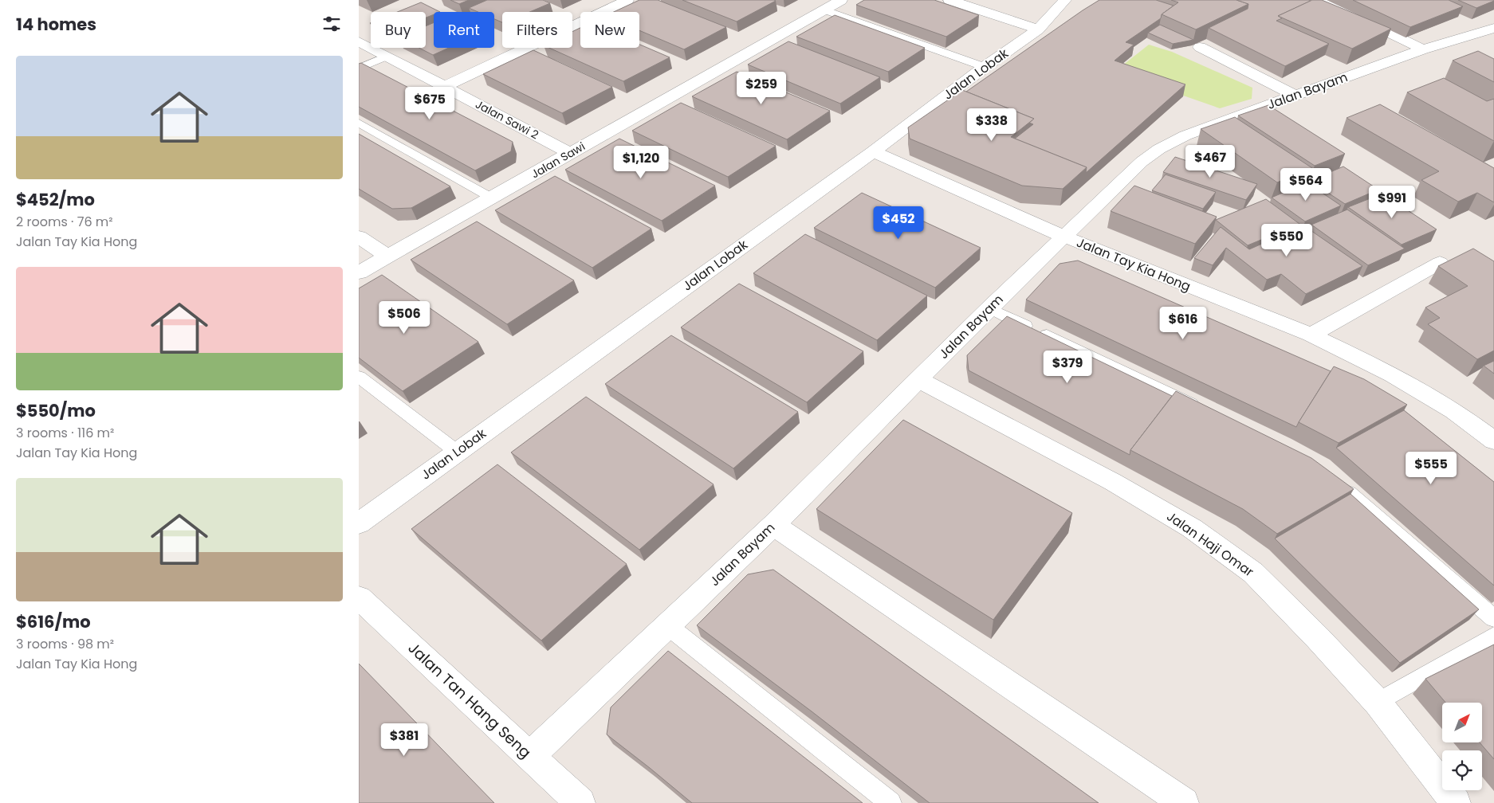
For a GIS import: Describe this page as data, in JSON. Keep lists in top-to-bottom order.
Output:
{
  "streets": {
    "street": [
      "Jalan Lobak",
      "Jalan Bayam",
      "Jalan Sawi 2",
      "Jalan Sawi",
      "Jalan Tay Kia Hong",
      "Jalan Haji Omar",
      "Jalan Tan Hang Seng"
    ]
  },
  "crossings": [
    ["Jalan Lobak", "Jalan Tay Kia Hong"],
    ["Jalan Bayam", "Jalan Tay Kia Hong"],
    ["Jalan Bayam", "Jalan Haji Omar"],
    ["Jalan Bayam", "Jalan Tan Hang Seng"],
    ["Jalan Sawi 2", "Jalan Sawi"]
  ],
  "north": "top right",
  "page": {
    "heading": "14 homes",
    "chip": [
      "Buy",
      "Rent",
      "Filters",
      "New"
    ],
    "list": [
      {
        "name": "$452/mo",
        "note": "2 rooms · 76 m² · Jalan Tay Kia Hong"
      },
      {
        "name": "$550/mo",
        "note": "3 rooms · 116 m² · Jalan Tay Kia Hong"
      },
      {
        "name": "$616/mo",
        "note": "3 rooms · 98 m² · Jalan Tay Kia Hong"
      }
    ],
    "price": [
      "$259",
      "$675",
      "$338",
      "$467",
      "$1,120",
      "$564",
      "$991",
      "$452",
      "$550",
      "$506",
      "$616",
      "$379",
      "$555",
      "$381"
    ]
  }
}
